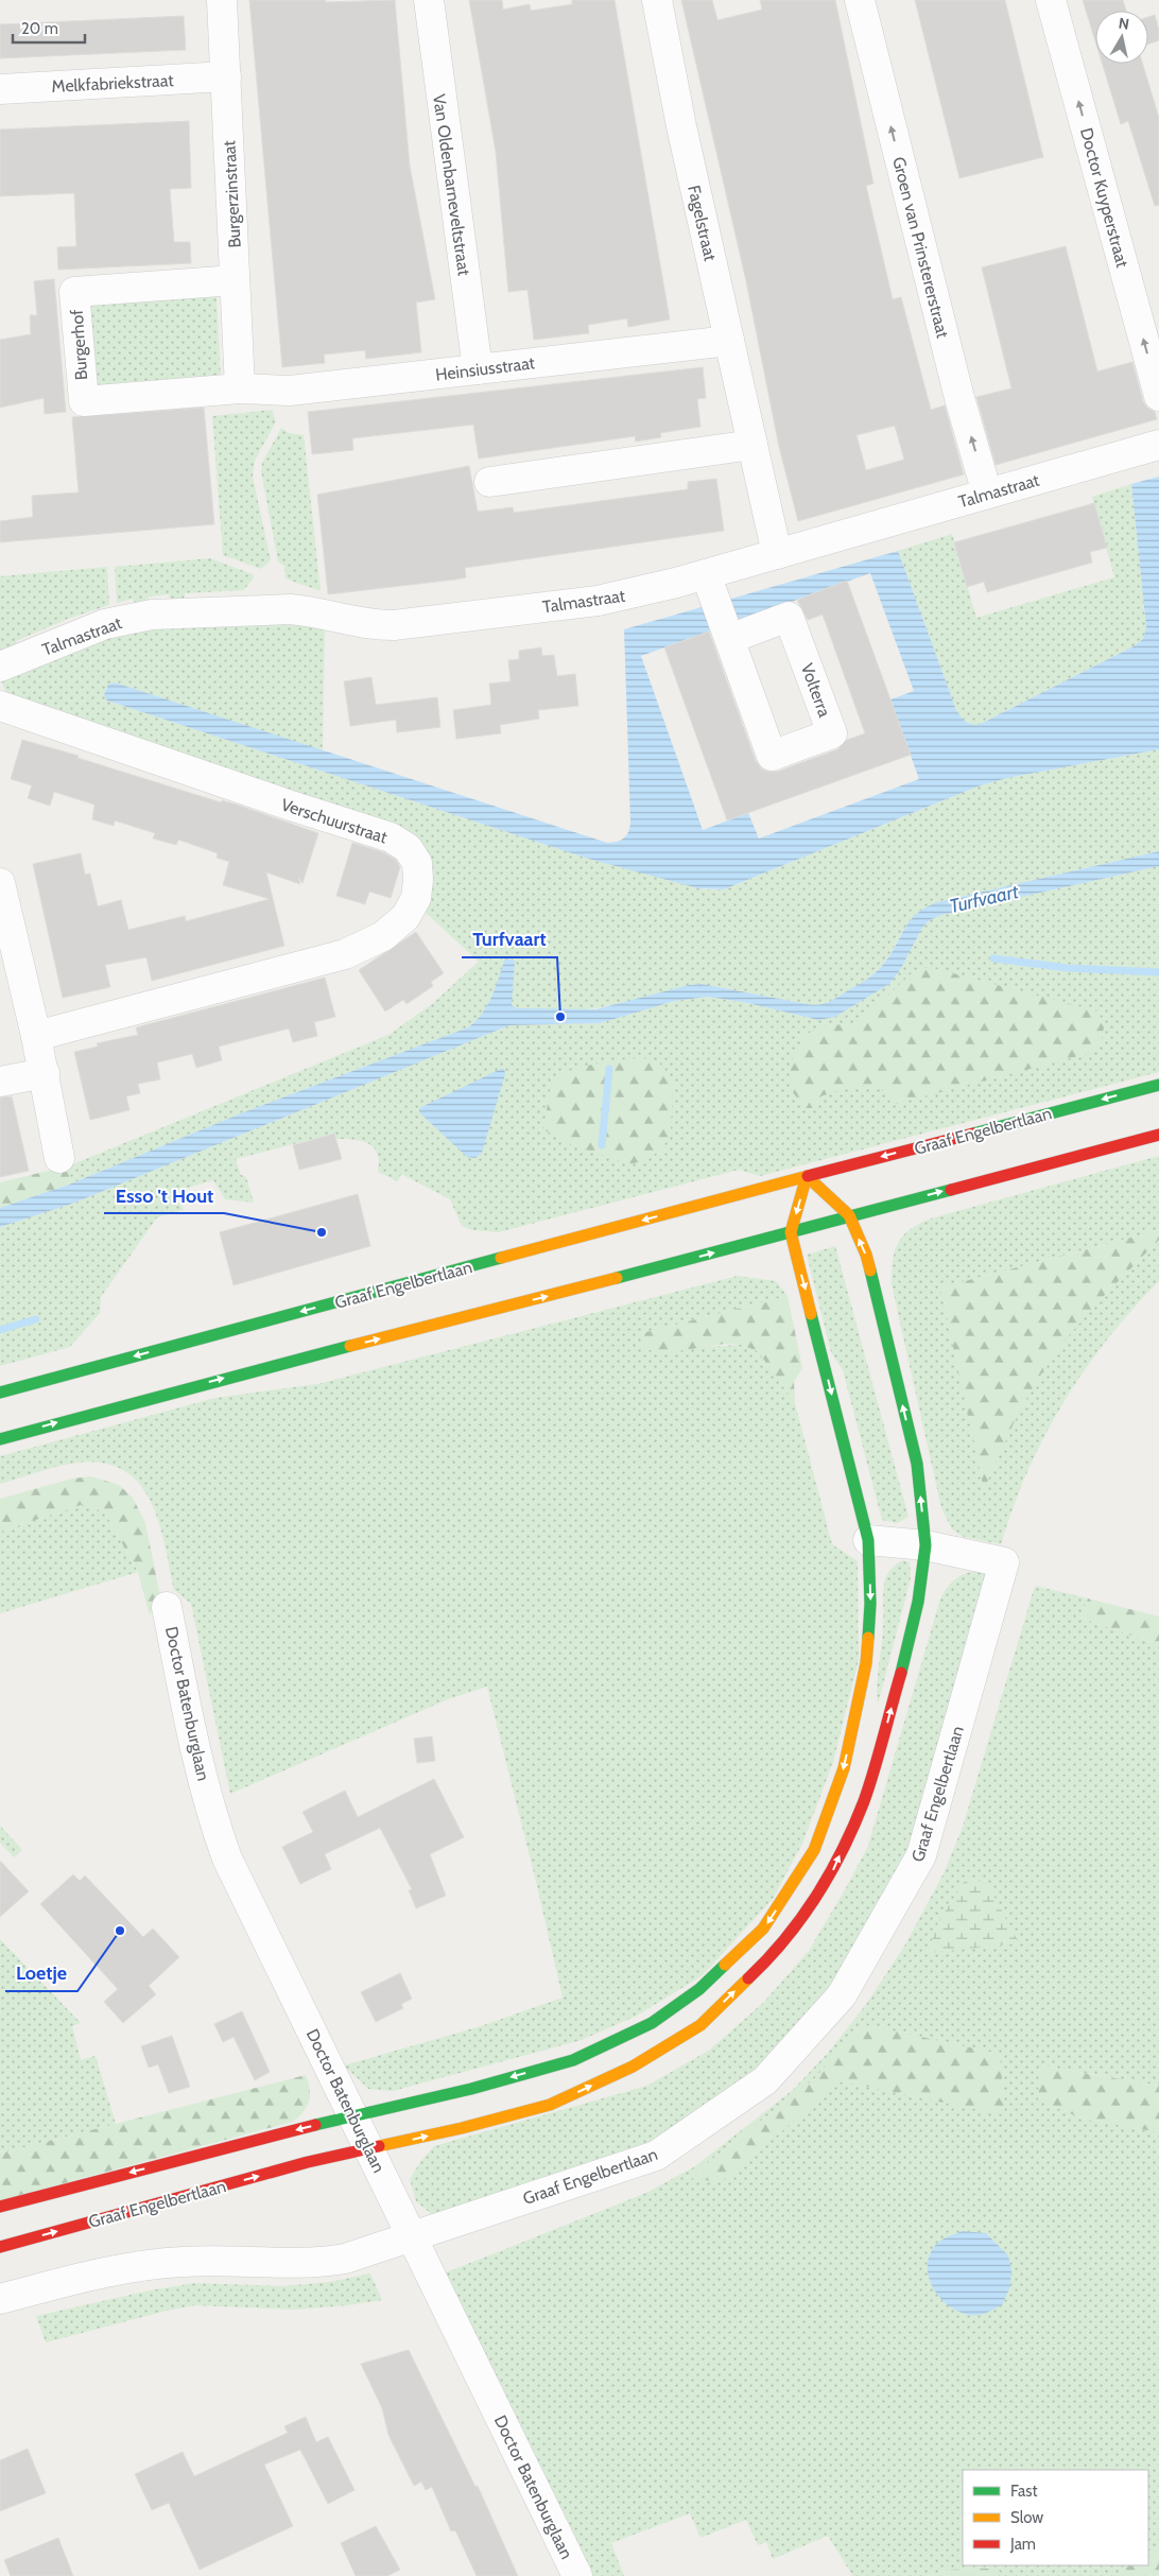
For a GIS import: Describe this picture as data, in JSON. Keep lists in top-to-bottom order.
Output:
{
  "streets": {
    "street": [
      "Melkfabriekstraat",
      "Van Oldenbarneveltstraat",
      "Burgerzinstraat",
      "Doctor Kuyperstraat",
      "Fagelstraat",
      "Groen van Prinstererstraat",
      "Burgerhof",
      "Heinsiusstraat",
      "Talmastraat",
      "Volterra",
      "Verschuurstraat",
      "Graaf Engelbertlaan",
      "Doctor Batenburglaan"
    ]
  },
  "crossings": [
    ["Melkfabriekstraat", "Burgerzinstraat"],
    ["Van Oldenbarneveltstraat", "Heinsiusstraat"],
    ["Burgerzinstraat", "Burgerhof"],
    ["Burgerzinstraat", "Heinsiusstraat"],
    ["Fagelstraat", "Heinsiusstraat"],
    ["Fagelstraat", "Talmastraat"],
    ["Groen van Prinstererstraat", "Talmastraat"],
    ["Burgerhof", "Heinsiusstraat"],
    ["Talmastraat", "Volterra"],
    ["Graaf Engelbertlaan", "Doctor Batenburglaan"]
  ],
  "one_way": ["Doctor Kuyperstraat", "Groen van Prinstererstraat"],
  "water": ["Turfvaart"],
  "places": ["Turfvaart", "Esso 't Hout", "Loetje"],
  "legend": ["Fast", "Slow", "Jam"],
  "scale_bar": "20 m",
  "north": "top"
}
